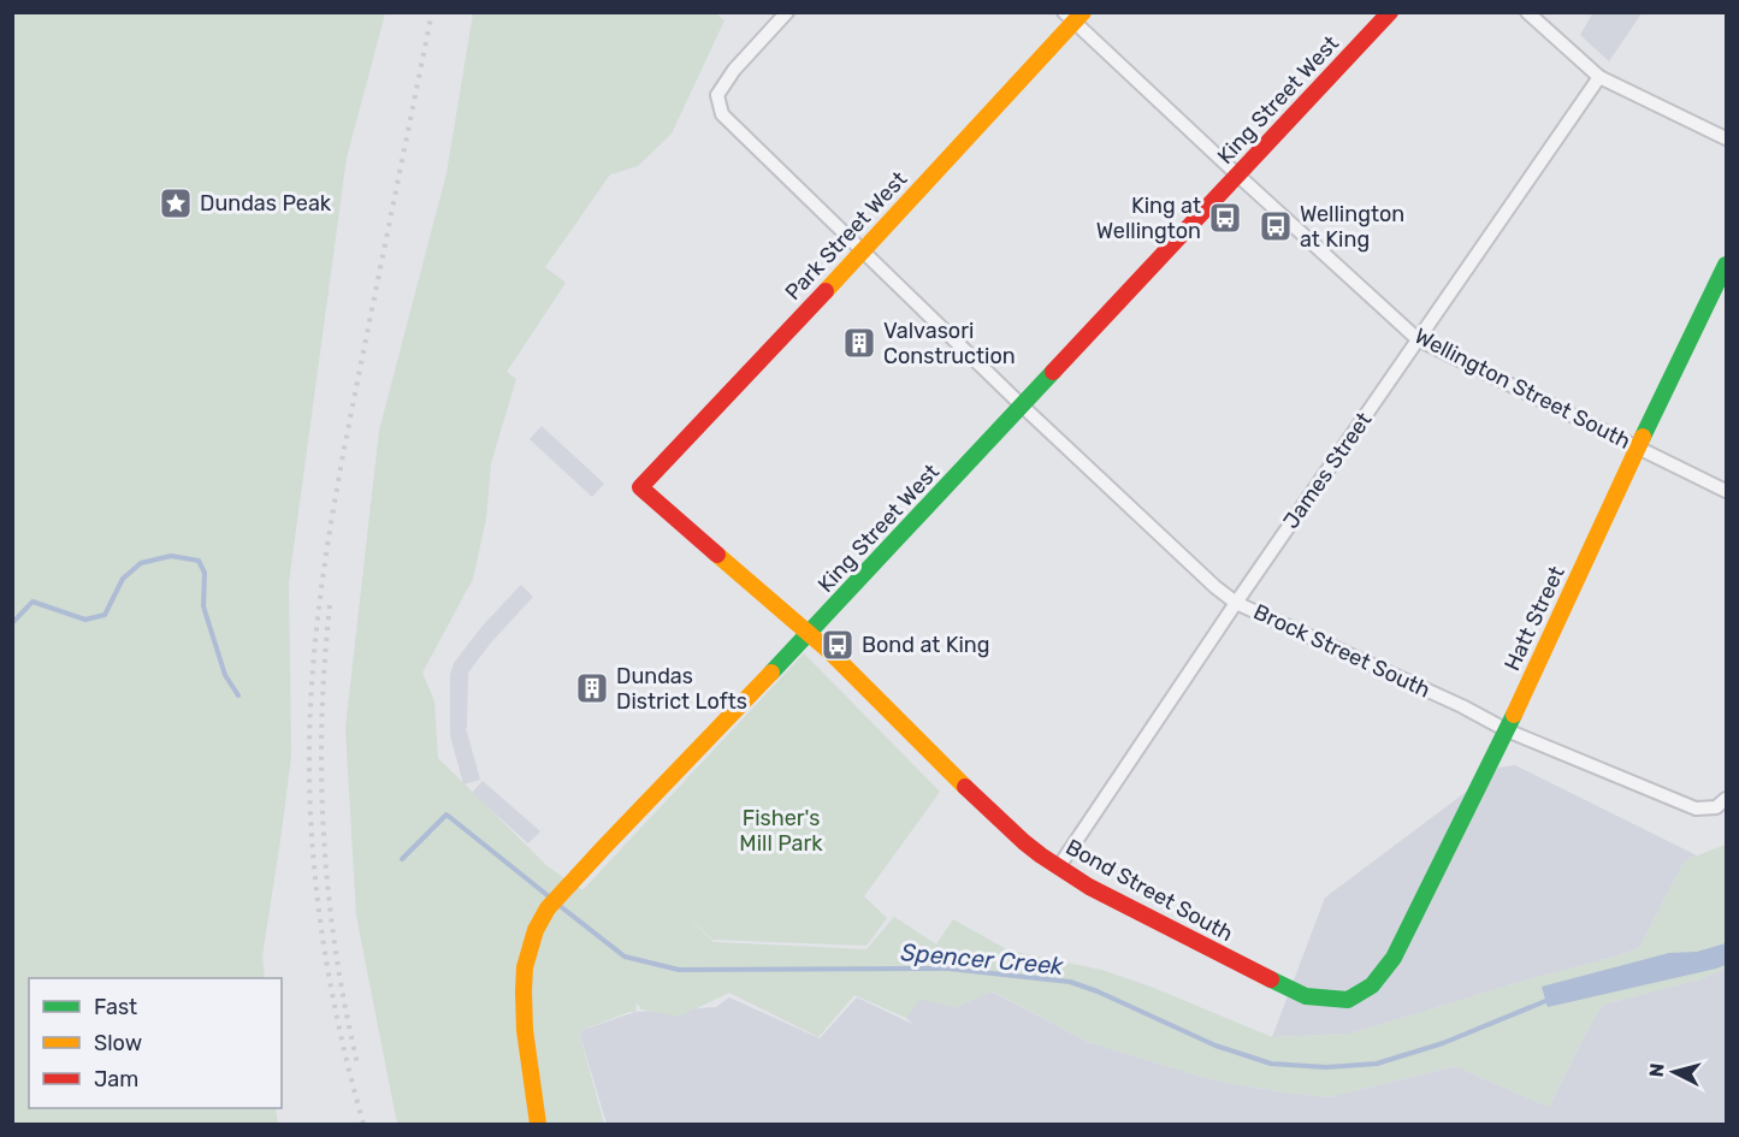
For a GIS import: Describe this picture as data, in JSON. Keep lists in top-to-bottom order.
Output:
{
  "streets": {
    "street": [
      "King Street West",
      "Park Street West",
      "Wellington Street South",
      "James Street",
      "Hatt Street",
      "Brock Street South",
      "Bond Street South"
    ]
  },
  "crossings": [
    ["King Street West", "Wellington Street South"],
    ["King Street West", "Brock Street South"],
    ["King Street West", "Bond Street South"],
    ["Park Street West", "Wellington Street South"],
    ["Park Street West", "Brock Street South"],
    ["Park Street West", "Bond Street South"],
    ["Wellington Street South", "James Street"],
    ["Wellington Street South", "Hatt Street"],
    ["James Street", "Brock Street South"],
    ["James Street", "Bond Street South"],
    ["Hatt Street", "Brock Street South"],
    ["Hatt Street", "Bond Street South"]
  ],
  "water": ["Spencer Creek"],
  "parks": ["Fisher's Mill Park"],
  "places": {
    "place": ["Dundas Peak"],
    "bus stop": ["King at Wellington", "Wellington at King", "Bond at King"],
    "building": ["Valvasori Construction", "Dundas District Lofts"]
  },
  "legend": ["Fast", "Slow", "Jam"],
  "north": "left"
}
